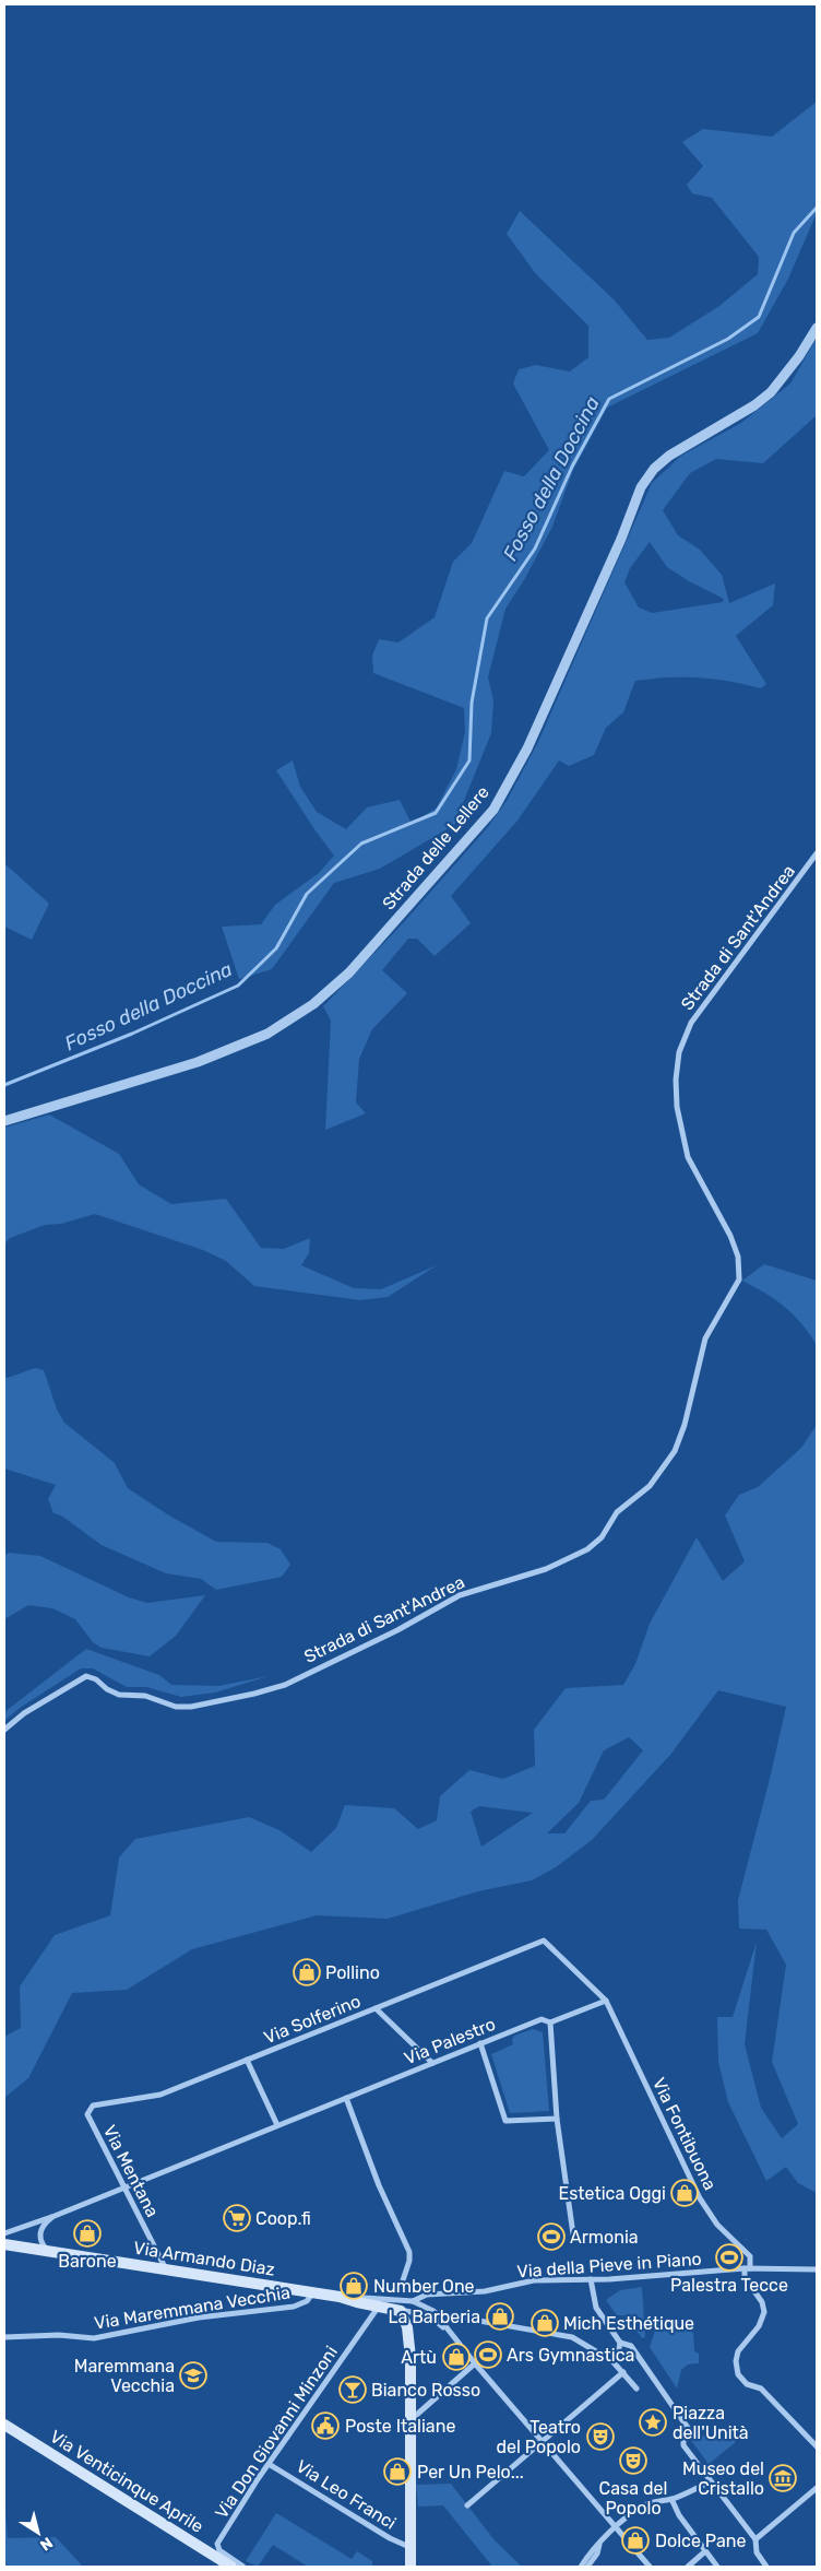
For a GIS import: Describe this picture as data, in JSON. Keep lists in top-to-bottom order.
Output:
{
  "streets": {
    "main road": ["Via Armando Diaz", "Via Venticinque Aprile"],
    "street": [
      "Strada delle Lellere",
      "Strada di Sant'Andrea",
      "Via Solferino",
      "Via Palestro",
      "Via Fontibuona",
      "Via Mentana",
      "Via della Pieve in Piano",
      "Via Maremmana Vecchia",
      "Via Don Giovanni Minzoni",
      "Via Leo Franci"
    ]
  },
  "crossings": [
    ["Via Solferino", "Via Palestro"],
    ["Via Solferino", "Via Mentana"],
    ["Via Palestro", "Via Fontibuona"],
    ["Via Palestro", "Via Mentana"],
    ["Via Fontibuona", "Via della Pieve in Piano"],
    ["Via Mentana", "Via Armando Diaz"],
    ["Via Armando Diaz", "Via Maremmana Vecchia"],
    ["Via Armando Diaz", "Via Don Giovanni Minzoni"],
    ["Via Don Giovanni Minzoni", "Via Leo Franci"]
  ],
  "water": ["Fosso della Doccina"],
  "places": {
    "shop": [
      "Pollino",
      "Estetica Oggi",
      "Barone",
      "Number One",
      "La Barberia",
      "Mich Esthétique",
      "Artù",
      "Per Un Pelo...",
      "Dolce Pane"
    ],
    "supermarket": ["Coop.fi"],
    "sports": ["Armonia", "Palestra Tecce", "Ars Gymnastica"],
    "school or university": ["Maremmana Vecchia"],
    "bar": ["Bianco Rosso"],
    "place": ["Piazza dell'Unità"],
    "public building": ["Poste Italiane"],
    "theatre": ["Teatro del Popolo", "Casa del Popolo"],
    "museum": ["Museo del Cristallo"]
  },
  "north": "bottom right"
}
